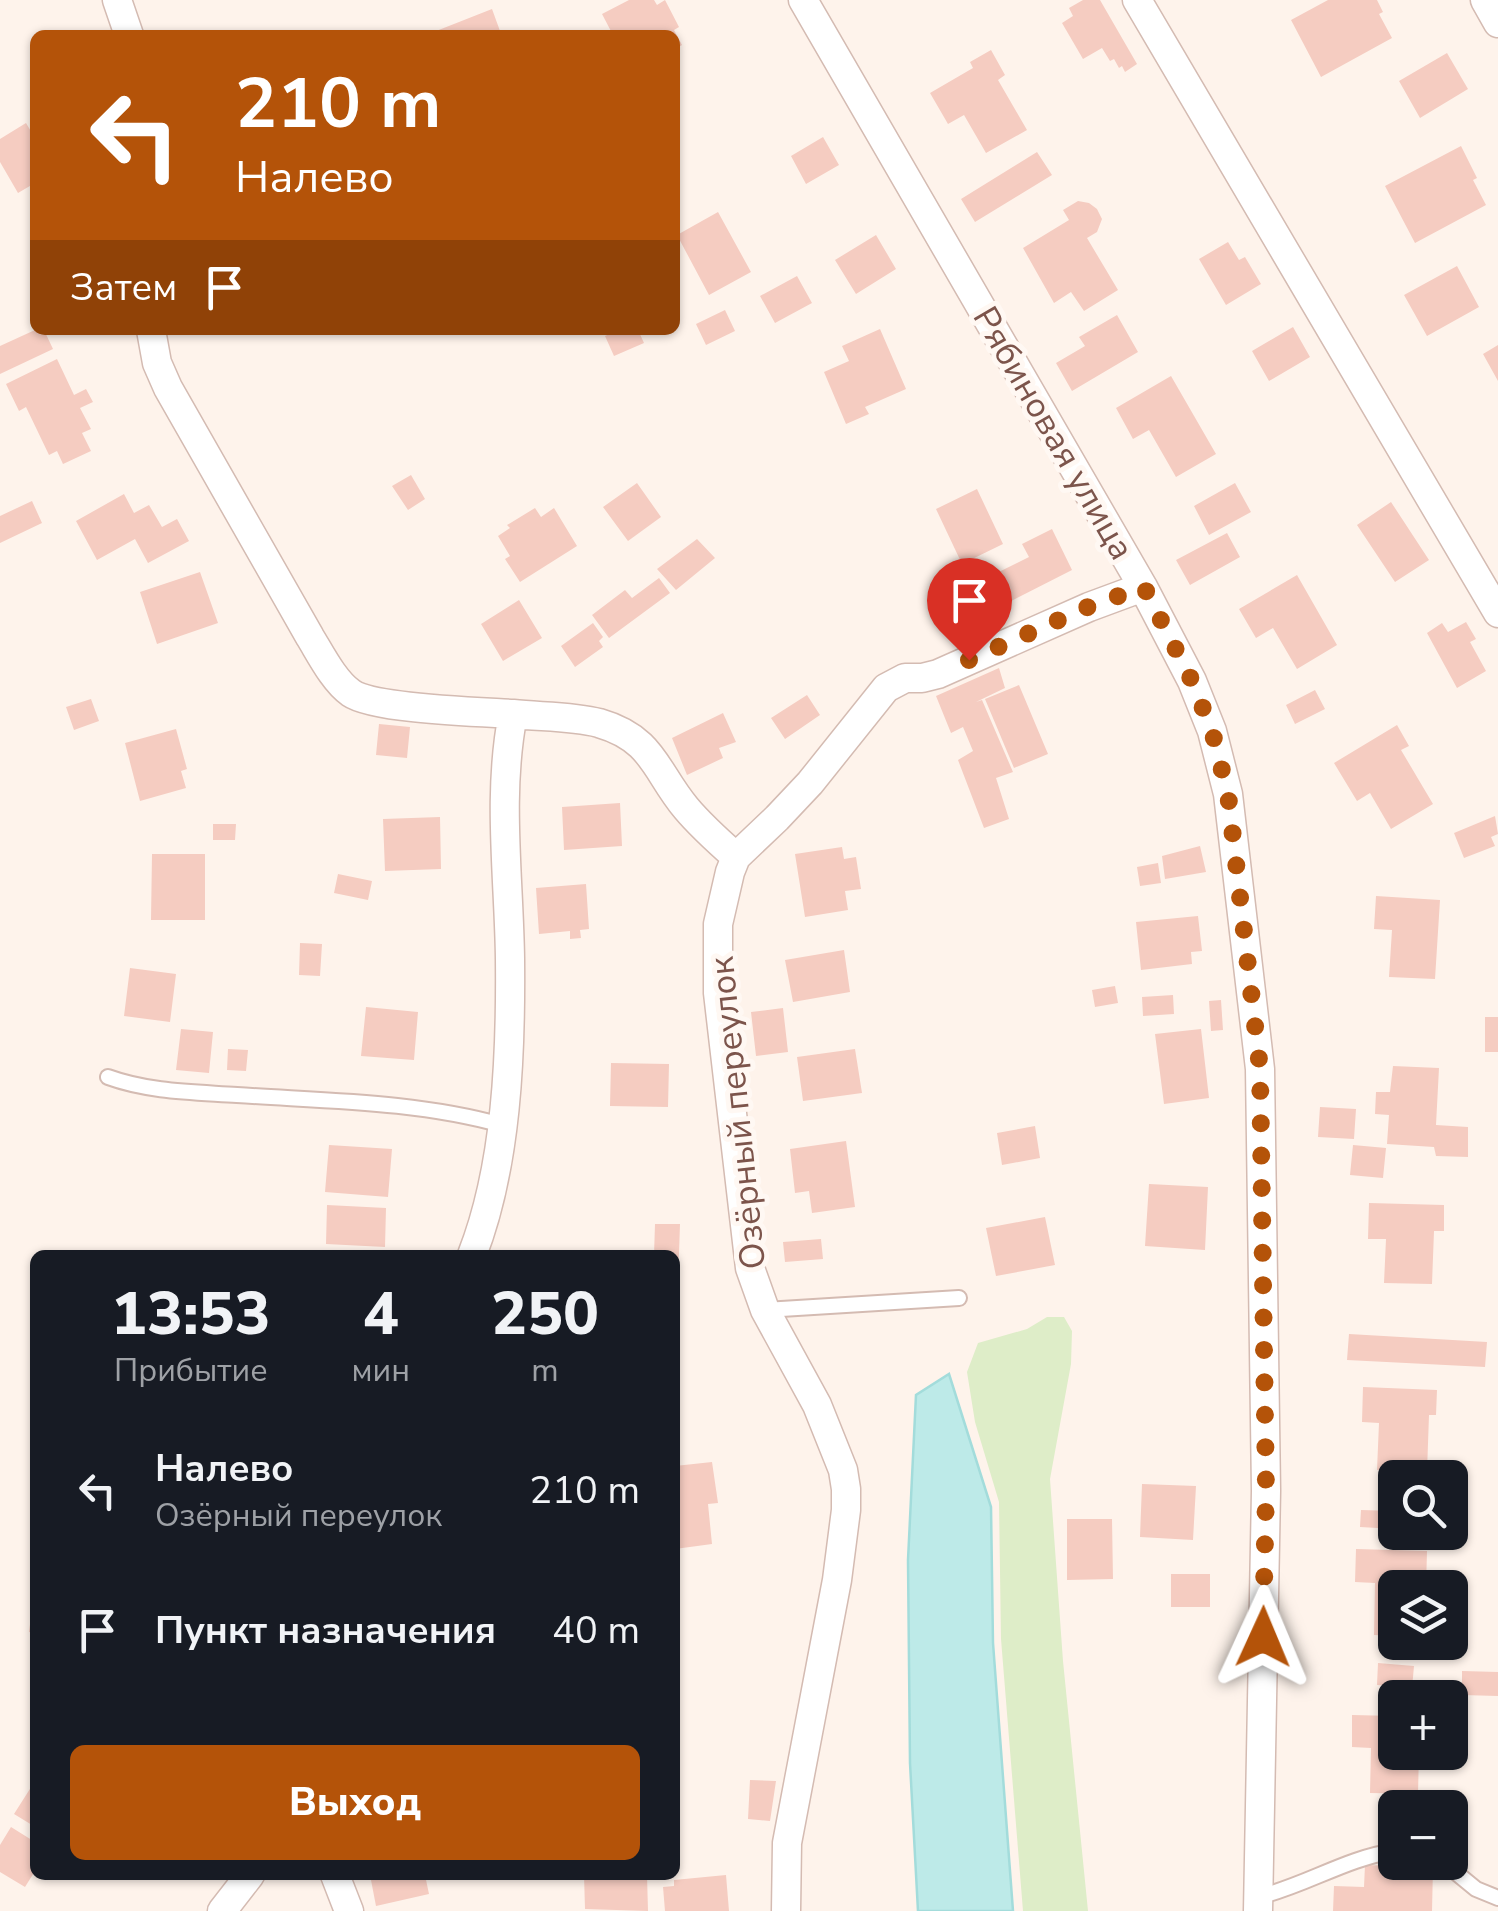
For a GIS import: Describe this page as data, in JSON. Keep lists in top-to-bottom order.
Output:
{
  "streets": {
    "street": ["Рябиновая улица", "Озёрный переулок"]
  },
  "crossings": [
    ["Рябиновая улица", "Озёрный переулок"]
  ],
  "page": {
    "turn": ["210 m", "Налево"],
    "then": "Затем",
    "eta": [
      "13:53",
      "Прибытие",
      "4",
      "мин",
      "250",
      "m"
    ],
    "list": [
      {
        "name": "Налево",
        "note": "Озёрный переулок",
        "value": "210 m"
      },
      {
        "name": "Пункт назначения",
        "value": "40 m"
      }
    ],
    "map_buttons": ["+", "−"],
    "buttons": "Выход"
  }
}
